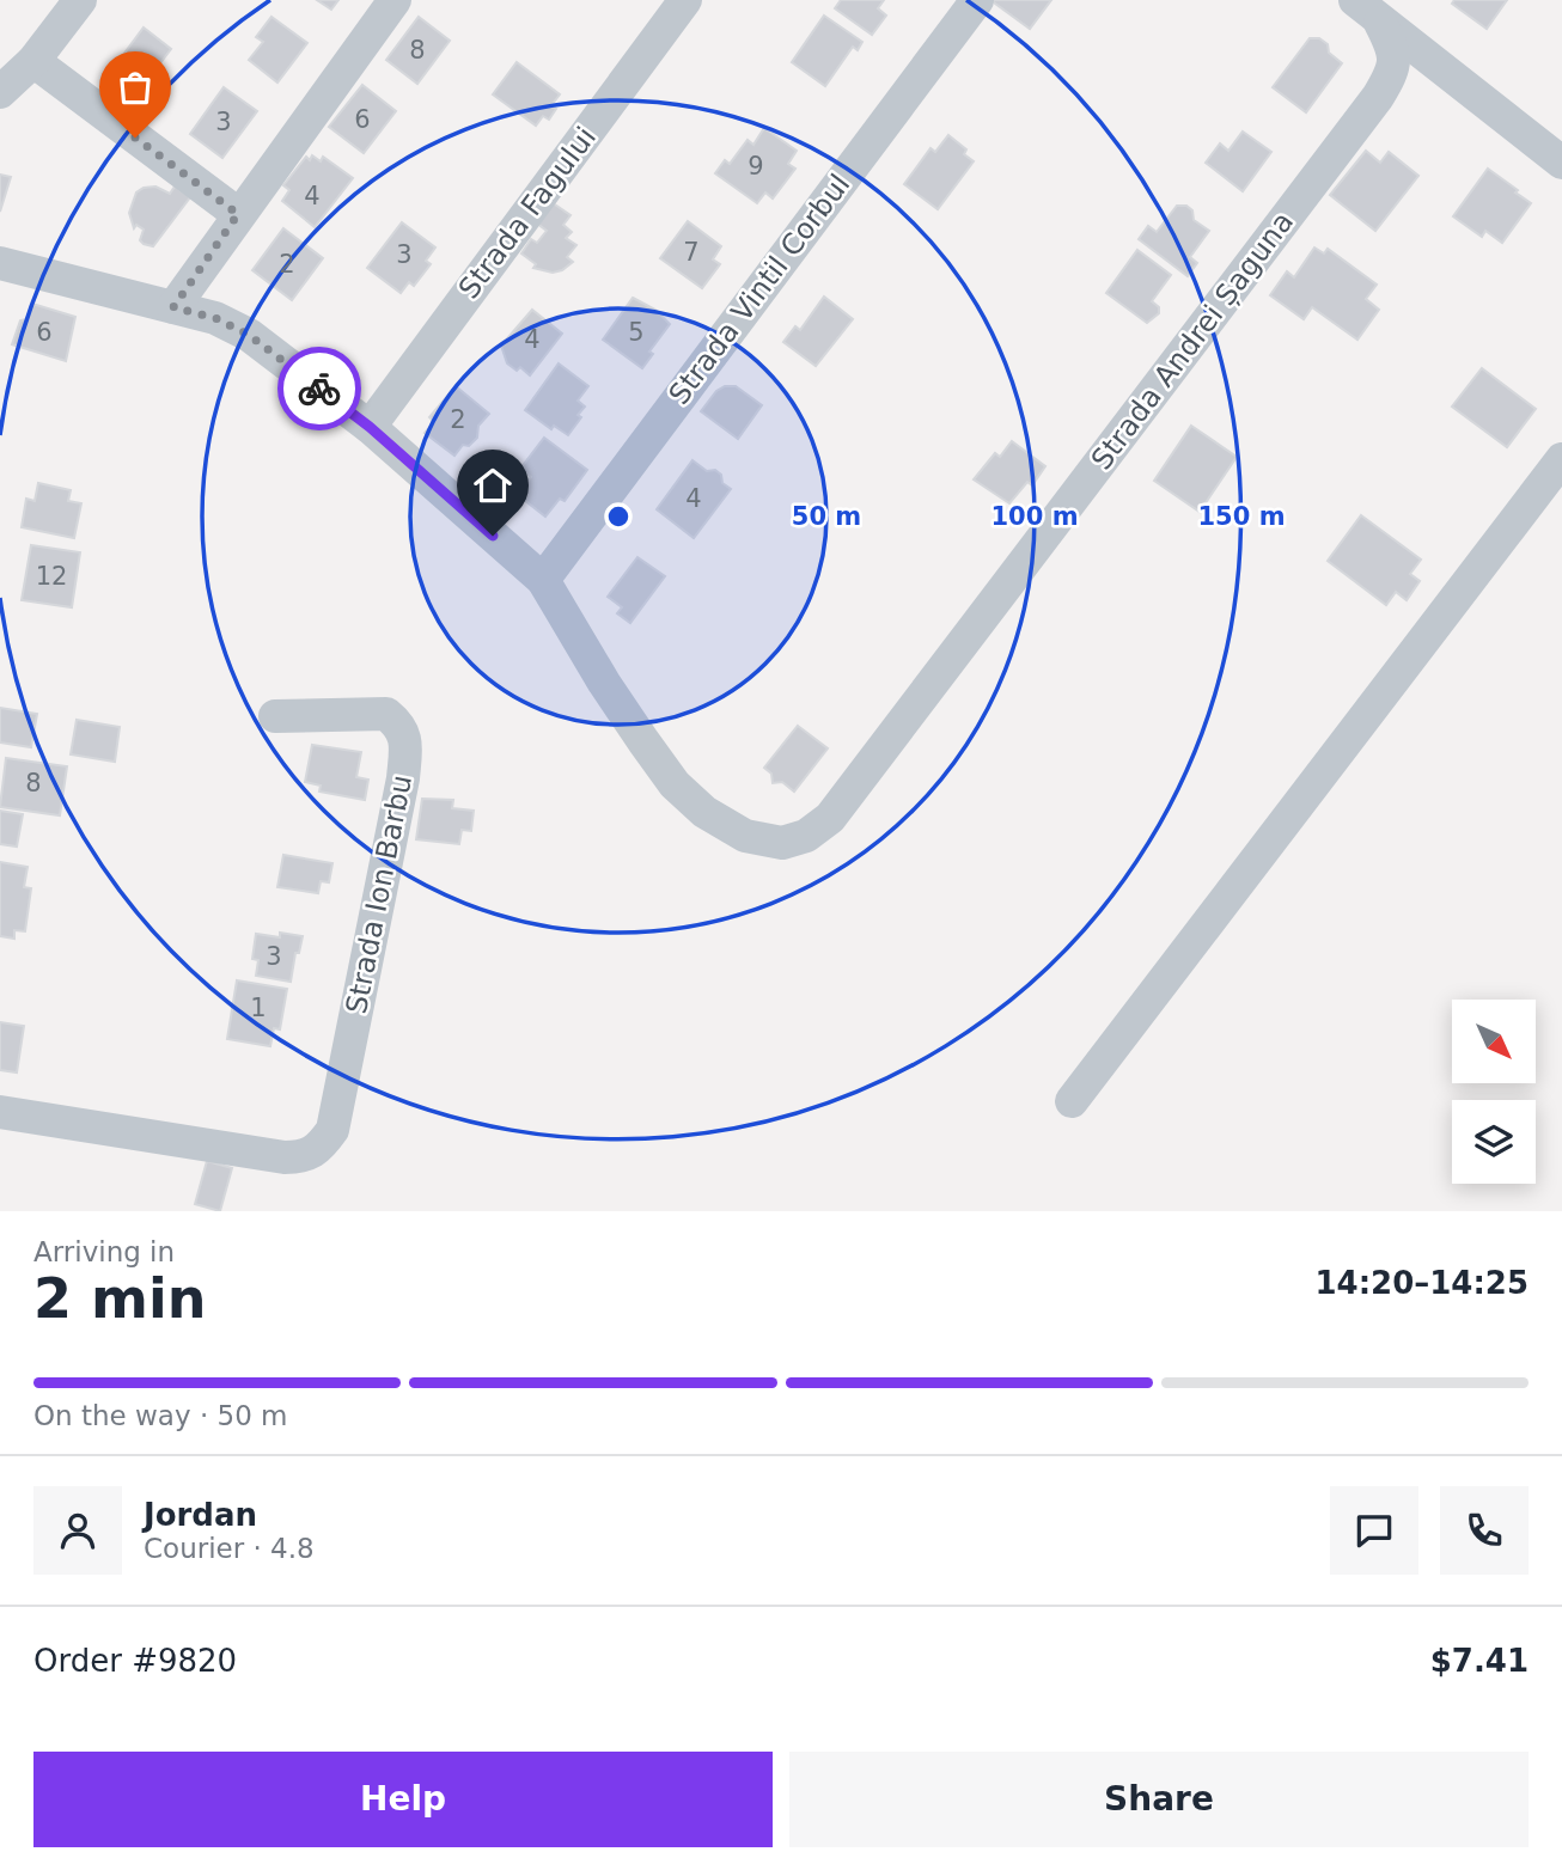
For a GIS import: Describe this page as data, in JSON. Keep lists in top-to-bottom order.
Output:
{
  "streets": {
    "street": [
      "Strada Fagului",
      "Strada Vintil Corbul",
      "Strada Andrei Șaguna",
      "Strada Ion Barbu"
    ]
  },
  "crossings": [
    ["Strada Vintil Corbul", "Strada Andrei Șaguna"]
  ],
  "house_numbers": [
    "8",
    "6",
    "3",
    "9",
    "4",
    "7",
    "3",
    "2",
    "6",
    "5",
    "4",
    "2",
    "4",
    "12",
    "8",
    "3",
    "1"
  ],
  "north": "bottom right",
  "page": {
    "heading": ["2 min", "Arriving in", "14:20–14:25"],
    "panel": [
      "Jordan",
      "Courier · 4.8",
      "Order #9820",
      "$7.41"
    ],
    "bar": "On the way · 50 m",
    "buttons": ["Help", "Share"]
  },
  "rings": ["50 m", "100 m", "150 m"]
}
